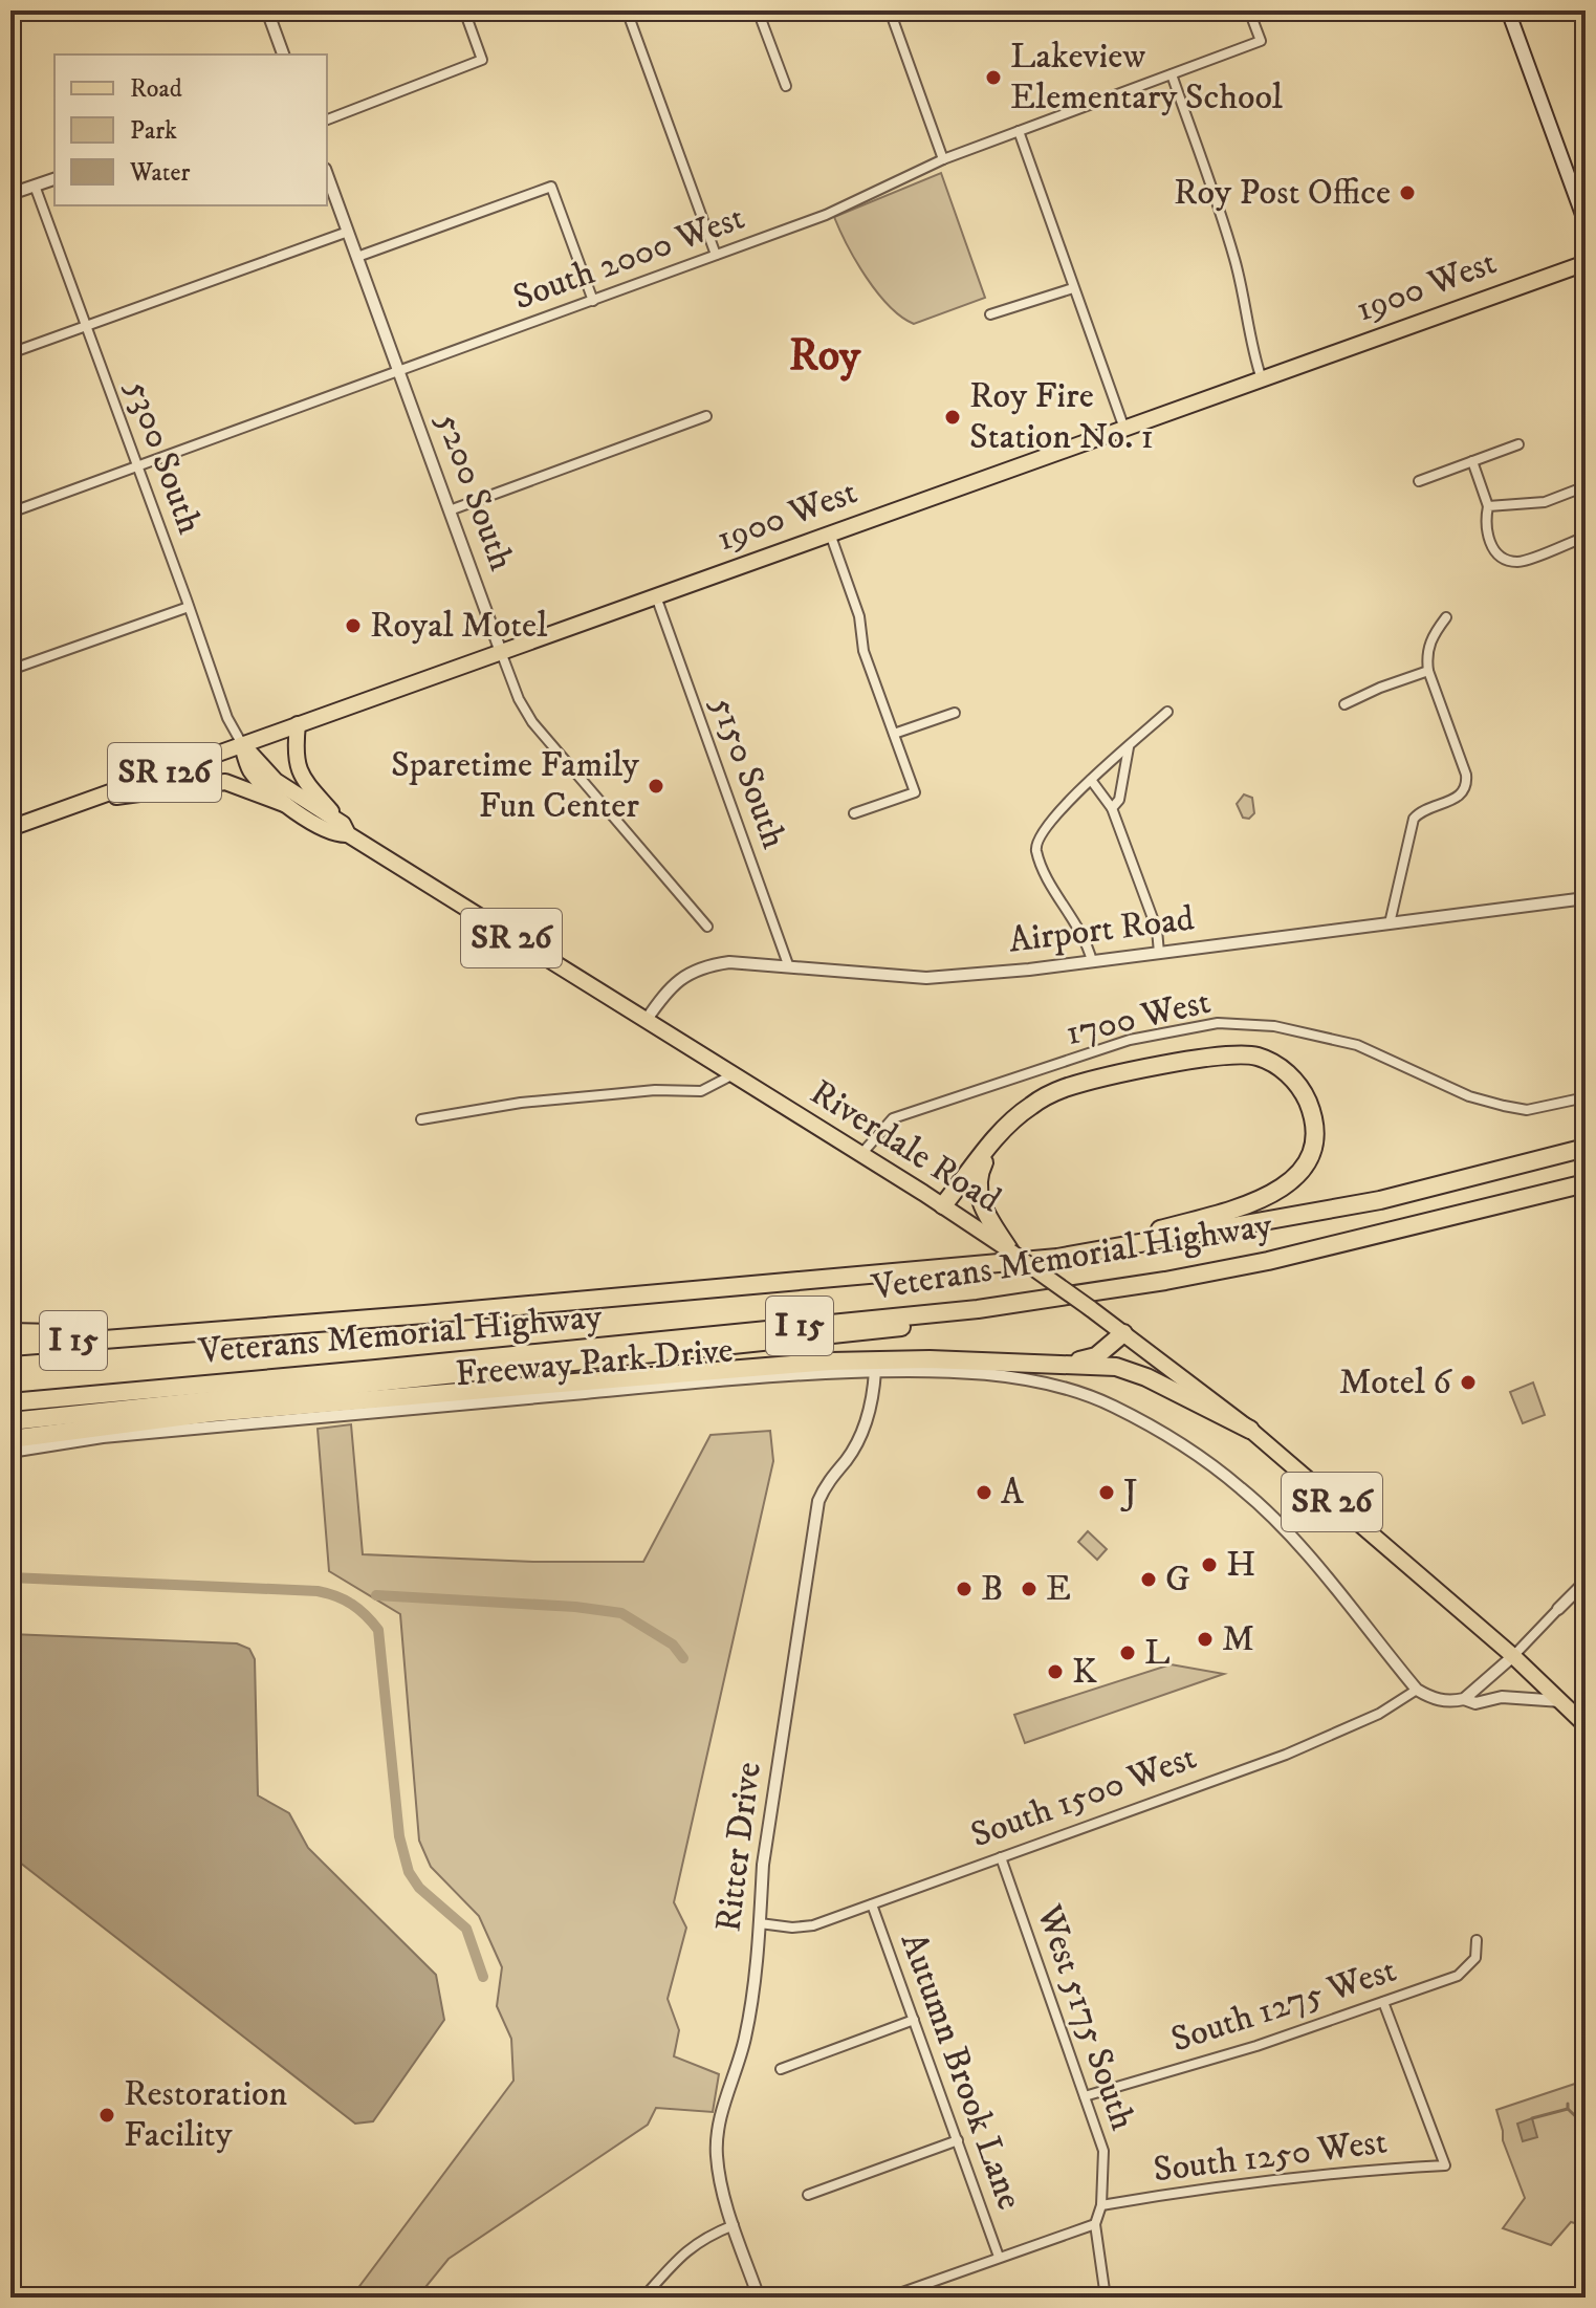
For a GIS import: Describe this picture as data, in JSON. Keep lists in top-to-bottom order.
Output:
{
  "streets": {
    "highway": ["Veterans Memorial Highway", "I 15"],
    "main road": [
      "1900 West",
      "SR 126",
      "SR 26",
      "Riverdale Road"
    ],
    "street": [
      "South 2000 West",
      "5300 South",
      "5200 South",
      "5150 South",
      "Airport Road",
      "1700 West",
      "Freeway Park Drive",
      "South 1500 West",
      "Ritter Drive",
      "South 1275 West",
      "West 5175 South",
      "Autumn Brook Lane",
      "South 1250 West"
    ]
  },
  "crossings": [
    ["South 2000 West", "5300 South"],
    ["South 2000 West", "5200 South"],
    ["1900 West", "5300 South"],
    ["1900 West", "5200 South"],
    ["1900 West", "5150 South"],
    ["1900 West", "Riverdale Road"],
    ["5300 South", "Riverdale Road"],
    ["5150 South", "Airport Road"],
    ["Airport Road", "Riverdale Road"],
    ["1700 West", "Riverdale Road"],
    ["Freeway Park Drive", "South 1500 West"],
    ["Freeway Park Drive", "Ritter Drive"],
    ["South 1500 West", "Ritter Drive"],
    ["South 1500 West", "West 5175 South"],
    ["South 1500 West", "Autumn Brook Lane"],
    ["South 1275 West", "West 5175 South"],
    ["South 1275 West", "South 1250 West"],
    ["West 5175 South", "South 1250 West"]
  ],
  "districts": ["Roy"],
  "places": [
    "Lakeview Elementary School",
    "Roy Post Office",
    "Roy Fire Station No. 1",
    "Royal Motel",
    "Sparetime Family Fun Center",
    "Motel 6",
    "A",
    "J",
    "H",
    "G",
    "B",
    "E",
    "M",
    "L",
    "K",
    "Restoration Facility"
  ],
  "legend": ["Road", "Park", "Water"]
}
